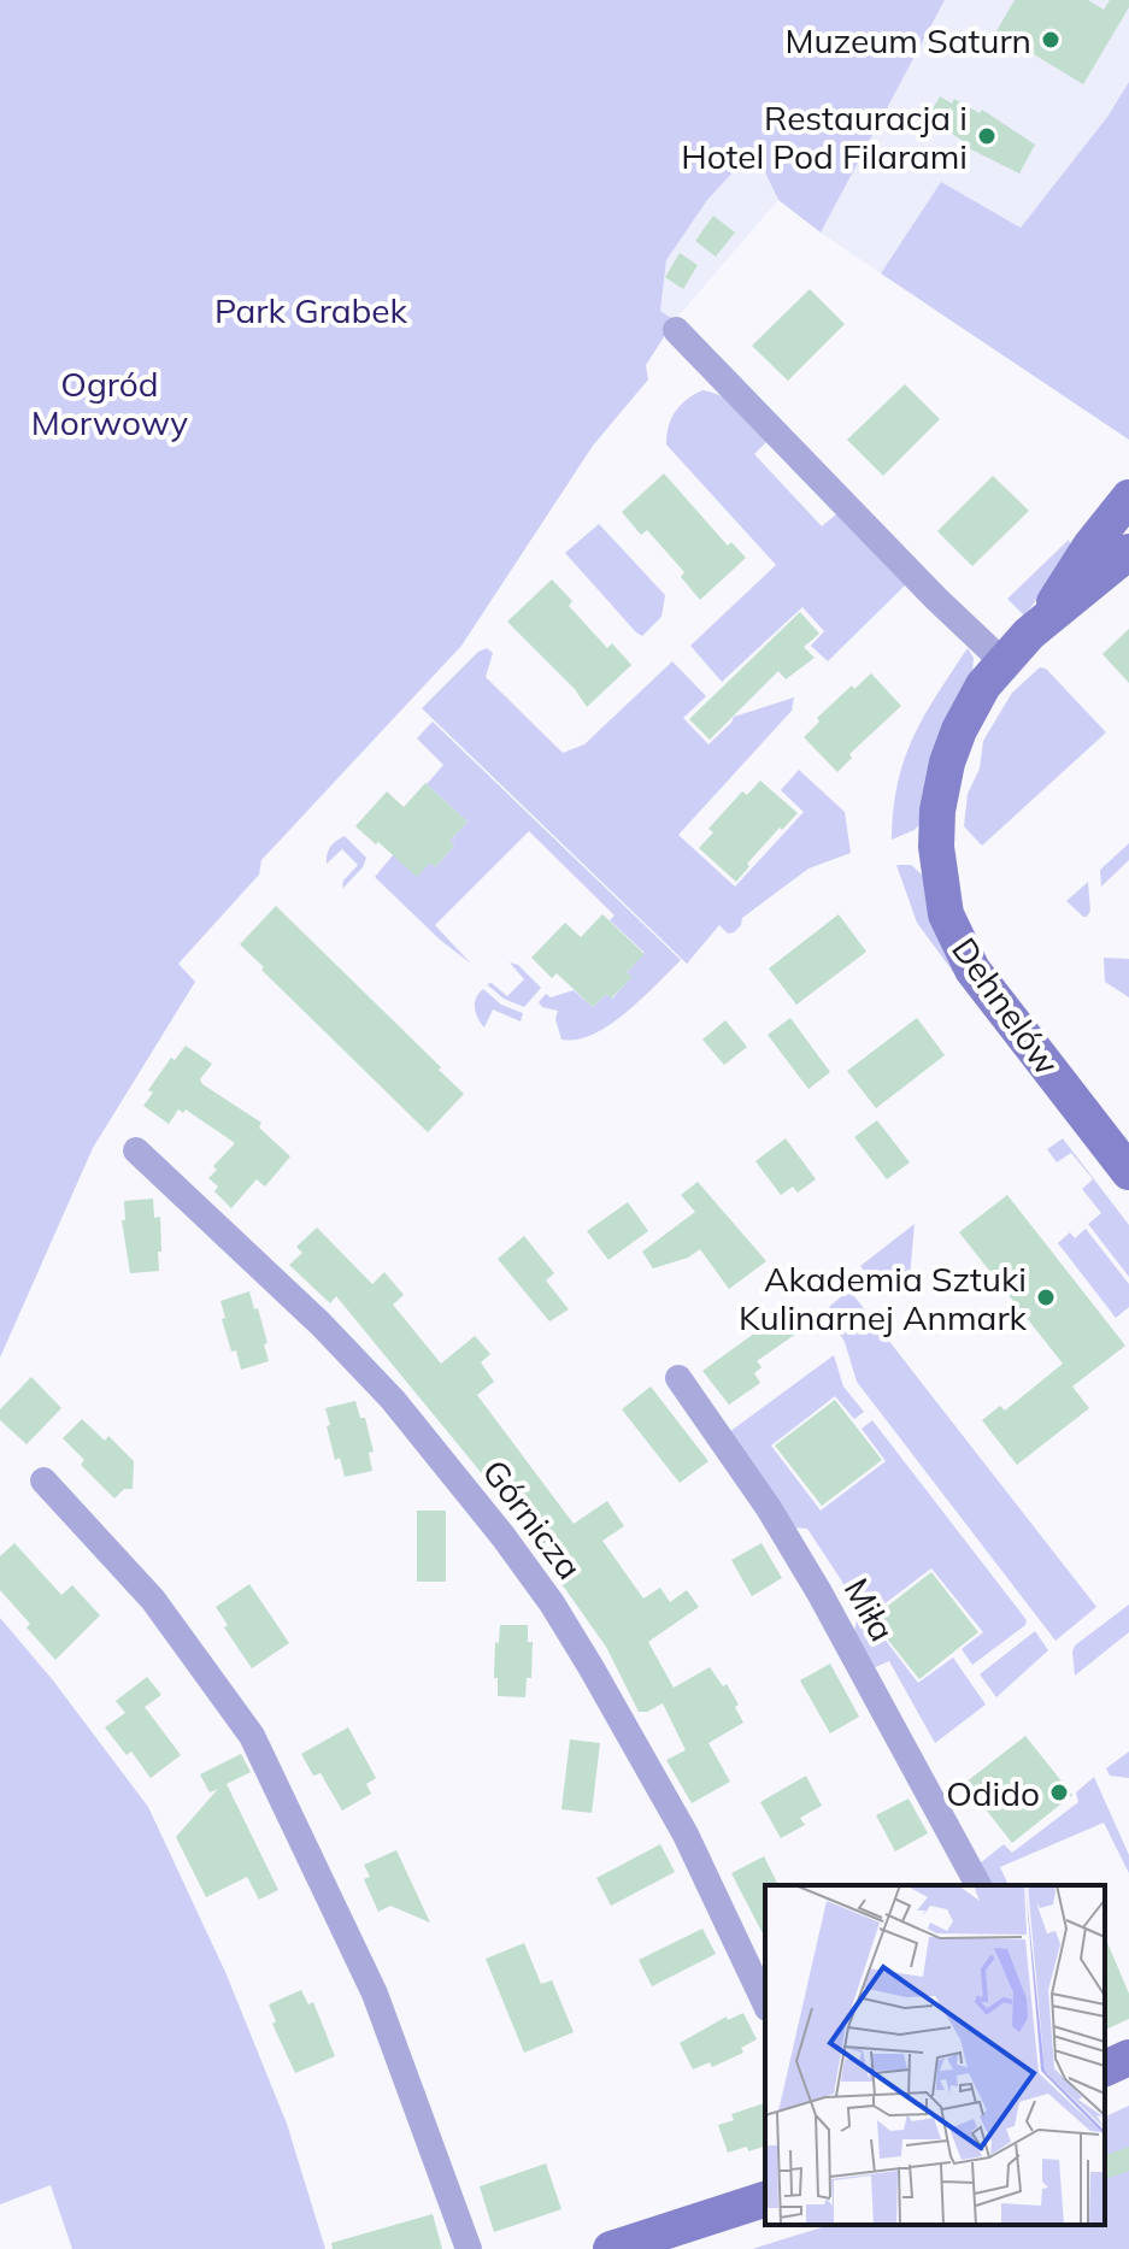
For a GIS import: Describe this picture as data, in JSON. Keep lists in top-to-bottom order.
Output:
{
  "streets": {
    "street": ["Dehnelów", "Górnicza", "Miła"]
  },
  "parks": ["Park Grabek", "Ogród Morwowy"],
  "places": [
    "Muzeum Saturn",
    "Restauracja i Hotel Pod Filarami",
    "Akademia Sztuki Kulinarnej Anmark",
    "Odido"
  ]
}
